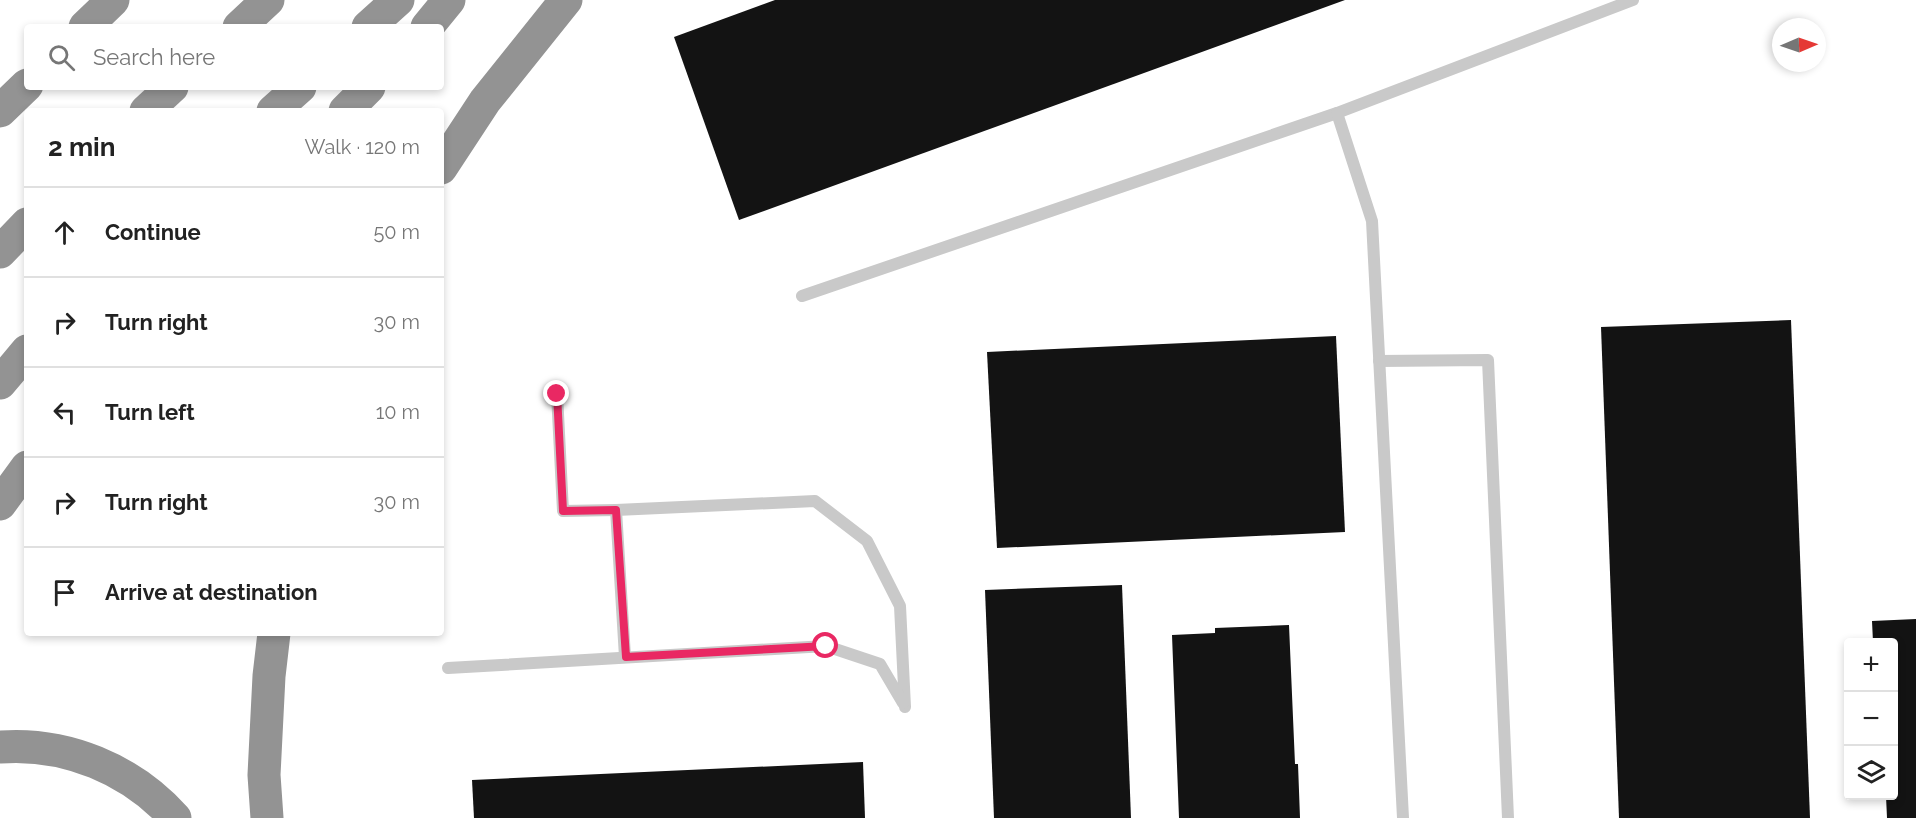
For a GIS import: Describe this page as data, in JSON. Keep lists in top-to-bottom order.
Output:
{
  "north": "right",
  "page": {
    "search": "Search here",
    "heading": ["2 min", "Walk · 120 m"],
    "list": [
      ["Continue", "50 m"],
      ["Turn right", "30 m"],
      ["Turn left", "10 m"],
      ["Turn right", "30 m"],
      "Arrive at destination"
    ],
    "map_buttons": ["+", "−"]
  }
}
